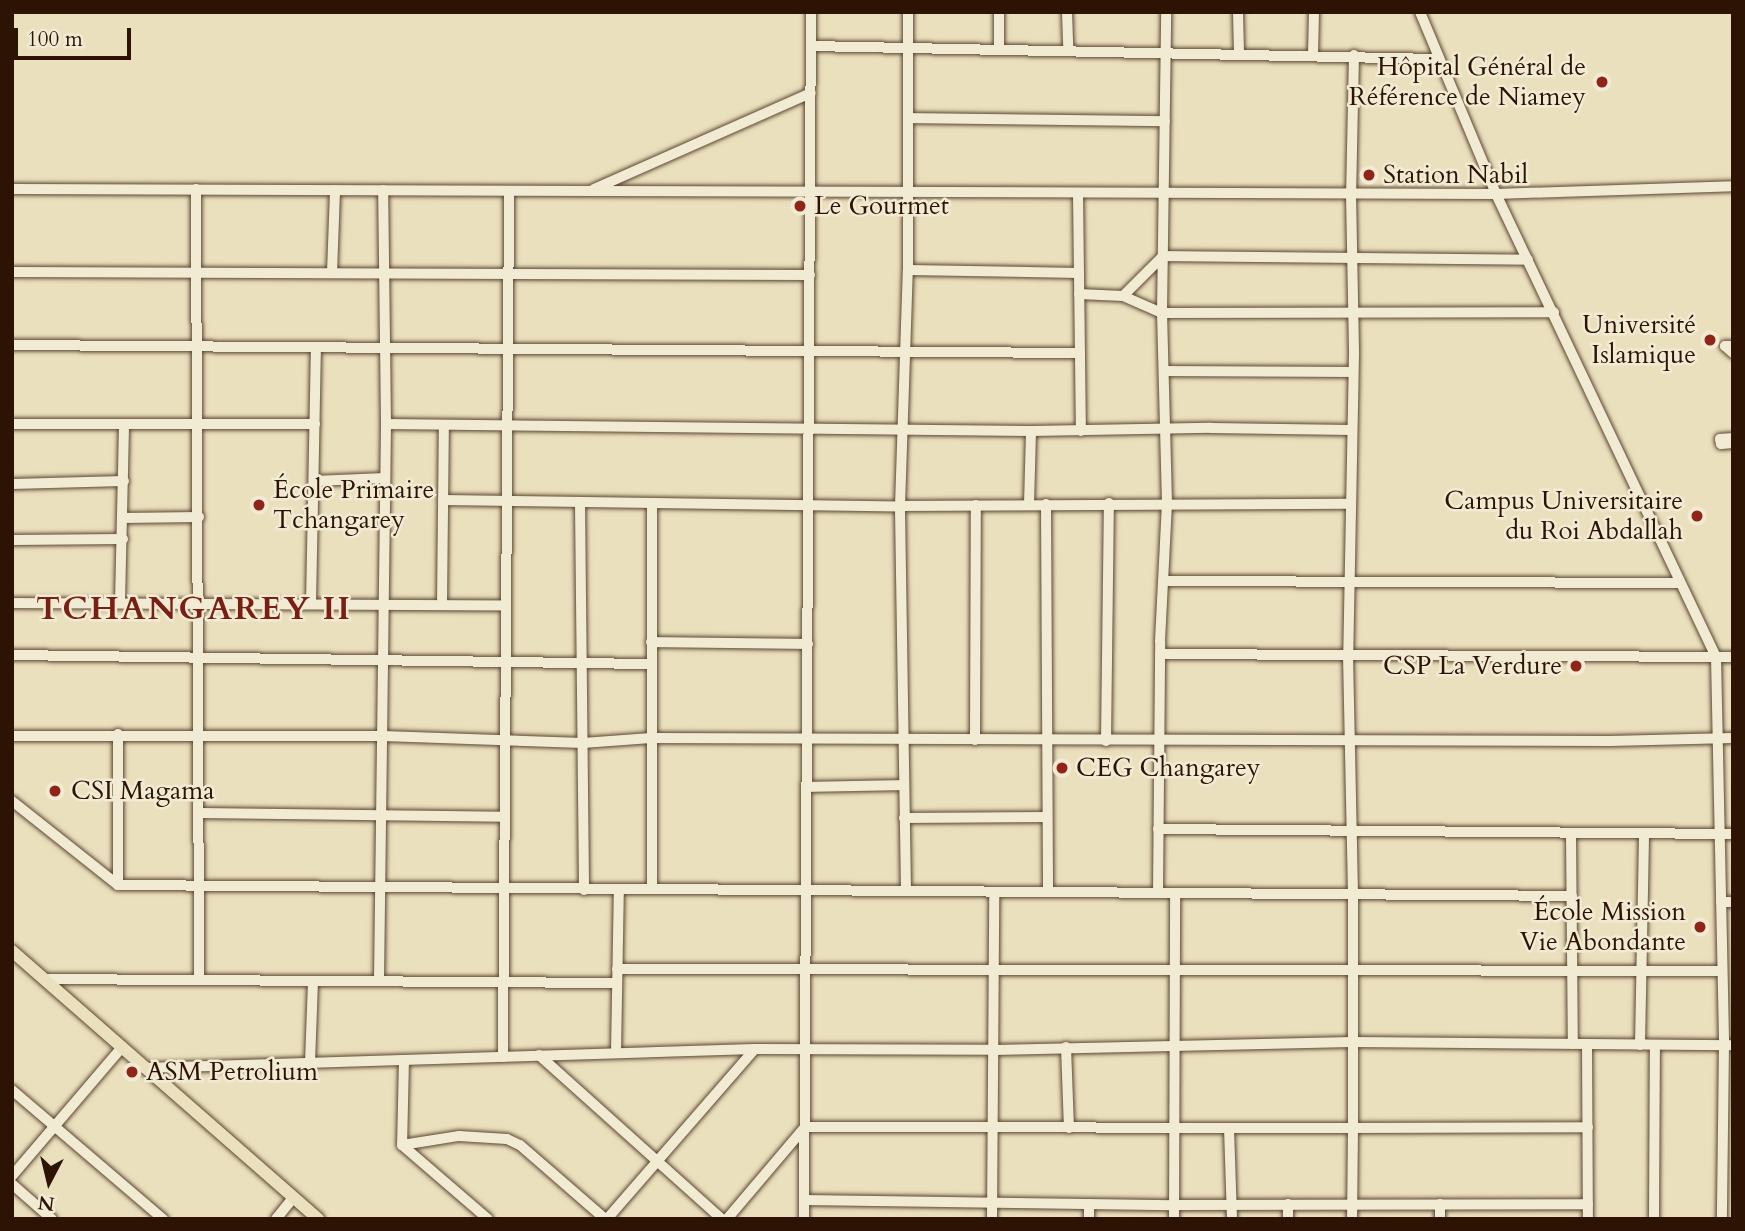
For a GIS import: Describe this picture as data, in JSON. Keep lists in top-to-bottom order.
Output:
{
  "districts": ["TCHANGAREY II"],
  "places": [
    "Hôpital Général de Référence de Niamey",
    "Station Nabil",
    "Le Gourmet",
    "Université Islamique",
    "École Primaire Tchangarey",
    "Campus Universitaire du Roi Abdallah",
    "CSP La Verdure",
    "CEG Changarey",
    "CSI Magama",
    "École Mission Vie Abondante",
    "ASM Petrolium"
  ],
  "scale_bar": "100 m",
  "north": "bottom"
}
